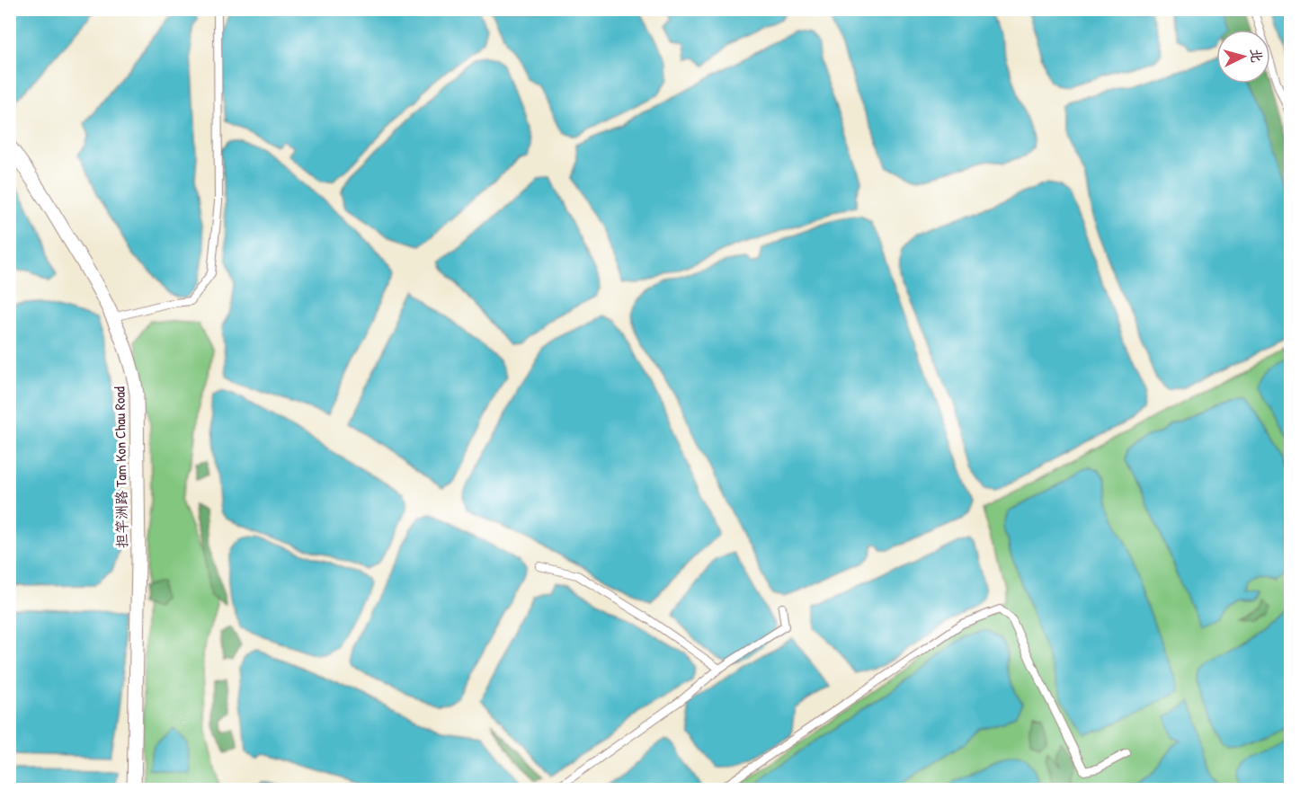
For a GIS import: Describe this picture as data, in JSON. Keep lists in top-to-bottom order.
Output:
{
  "streets": {
    "street": ["担竿洲路 Tam Kon Chau Road"]
  },
  "north": "right"
}
